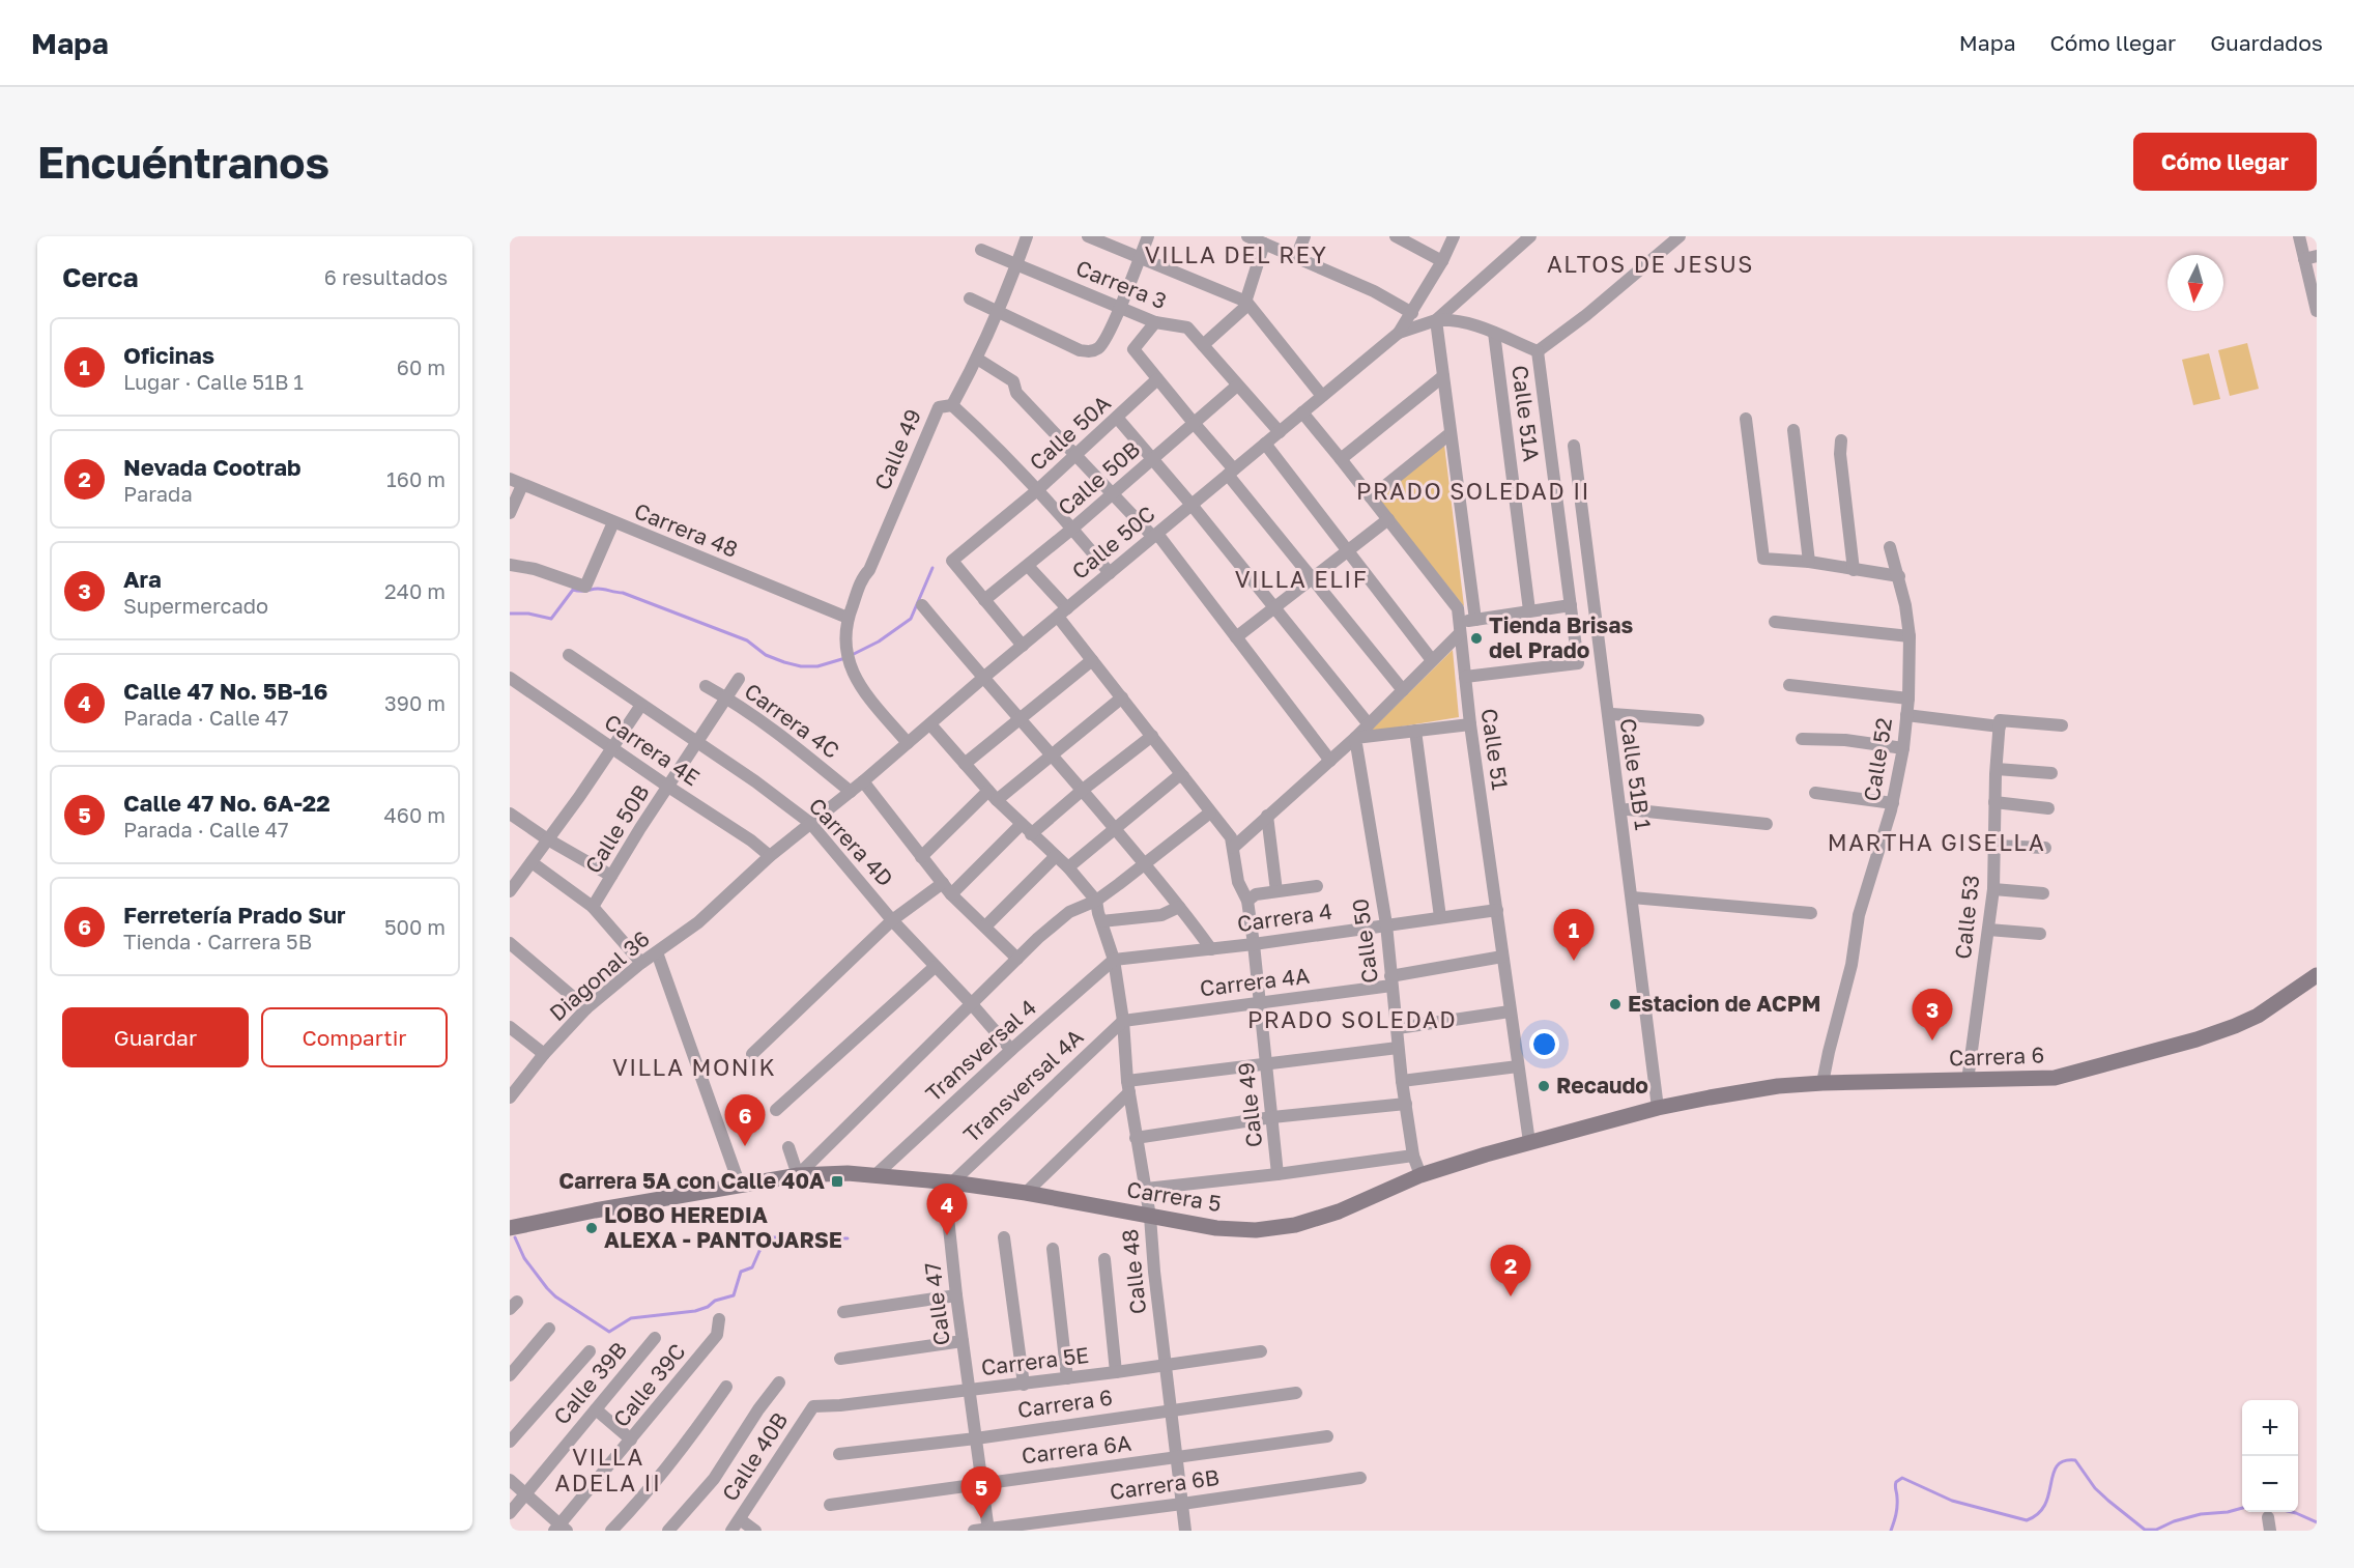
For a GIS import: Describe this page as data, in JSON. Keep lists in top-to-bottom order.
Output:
{
  "streets": {
    "main road": ["Carrera 6", "Carrera 5"],
    "street": [
      "Carrera 3",
      "Calle 51A",
      "Calle 50A",
      "Calle 49",
      "Calle 50B",
      "Carrera 48",
      "Calle 50C",
      "Carrera 4C",
      "Calle 51",
      "Carrera 4E",
      "Calle 52",
      "Calle 51B 1",
      "Carrera 4D",
      "Calle 53",
      "Carrera 4",
      "Calle 50",
      "Diagonal 36",
      "Carrera 4A",
      "Transversal 4",
      "Transversal 4A",
      "Calle 48",
      "Calle 47",
      "Carrera 5E",
      "Calle 39B",
      "Calle 39C",
      "Carrera 6A",
      "Calle 40B",
      "Carrera 6B"
    ]
  },
  "crossings": [
    ["Carrera 3", "Calle 49"],
    ["Carrera 3", "Calle 50B"],
    ["Carrera 3", "Calle 50C"],
    ["Calle 50A", "Calle 50B"],
    ["Calle 49", "Carrera 48"],
    ["Calle 49", "Calle 50C"],
    ["Calle 49", "Carrera 4"],
    ["Calle 49", "Carrera 4A"],
    ["Calle 49", "Carrera 5"],
    ["Calle 50B", "Carrera 4C"],
    ["Calle 50B", "Carrera 4E"],
    ["Calle 50B", "Carrera 4D"],
    ["Calle 50C", "Carrera 4C"],
    ["Calle 50C", "Calle 51"],
    ["Calle 50C", "Carrera 4E"],
    ["Calle 50C", "Carrera 4D"],
    ["Calle 50C", "Diagonal 36"],
    ["Calle 51", "Carrera 4"],
    ["Calle 51", "Carrera 4A"],
    ["Calle 51", "Carrera 6"],
    ["Calle 51", "Carrera 5"],
    ["Carrera 4E", "Diagonal 36"],
    ["Calle 52", "Carrera 6"],
    ["Calle 51B 1", "Carrera 6"],
    ["Carrera 4D", "Transversal 4"],
    ["Calle 53", "Carrera 6"],
    ["Carrera 4", "Calle 50"],
    ["Carrera 4", "Transversal 4"],
    ["Carrera 4", "Calle 48"],
    ["Calle 50", "Carrera 4A"],
    ["Calle 50", "Carrera 5"],
    ["Carrera 4A", "Transversal 4A"],
    ["Carrera 4A", "Calle 48"],
    ["Transversal 4", "Carrera 5"],
    ["Transversal 4", "Calle 48"],
    ["Carrera 6", "Carrera 5"],
    ["Carrera 6", "Calle 48"],
    ["Carrera 6", "Calle 47"],
    ["Transversal 4A", "Carrera 5"],
    ["Transversal 4A", "Calle 48"],
    ["Transversal 4A", "Calle 47"],
    ["Carrera 5", "Calle 48"],
    ["Carrera 5", "Calle 47"],
    ["Calle 48", "Carrera 5E"],
    ["Calle 48", "Carrera 6A"],
    ["Calle 48", "Carrera 6B"],
    ["Calle 47", "Carrera 5E"],
    ["Calle 47", "Carrera 6A"],
    ["Calle 47", "Carrera 6B"],
    ["Carrera 5E", "Calle 40B"]
  ],
  "districts": [
    "VILLA DEL REY",
    "ALTOS DE JESUS",
    "PRADO SOLEDAD II",
    "VILLA ELIF",
    "MARTHA GISELLA",
    "PRADO SOLEDAD",
    "VILLA MONIK",
    "VILLA ADELA II"
  ],
  "places": {
    "other": [
      "Tienda Brisas del Prado",
      "Estacion de ACPM",
      "Recaudo",
      "LOBO HEREDIA ALEXA - PANTOJARSE"
    ],
    "transit": ["Carrera 5A con Calle 40A"]
  },
  "north": "bottom",
  "page": {
    "header": "Mapa",
    "nav": ["Mapa", "Cómo llegar", "Guardados"],
    "buttons": [
      "Cómo llegar",
      ["Guardar", "Compartir"]
    ],
    "title": "Encuéntranos",
    "heading": ["Cerca", "6 resultados"],
    "list": [
      {
        "mark": "1",
        "name": "Oficinas",
        "note": "Lugar · Calle 51B 1",
        "value": "60 m"
      },
      {
        "mark": "2",
        "name": "Nevada Cootrab",
        "note": "Parada",
        "value": "160 m"
      },
      {
        "mark": "3",
        "name": "Ara",
        "note": "Supermercado",
        "value": "240 m"
      },
      {
        "mark": "4",
        "name": "Calle 47 No. 5B-16",
        "note": "Parada · Calle 47",
        "value": "390 m"
      },
      {
        "mark": "5",
        "name": "Calle 47 No. 6A-22",
        "note": "Parada · Calle 47",
        "value": "460 m"
      },
      {
        "mark": "6",
        "name": "Ferretería Prado Sur",
        "note": "Tienda · Carrera 5B",
        "value": "500 m"
      }
    ],
    "pins": [
      "1",
      "3",
      "6",
      "4",
      "2",
      "5"
    ],
    "map_buttons": ["+", "−"]
  }
}
